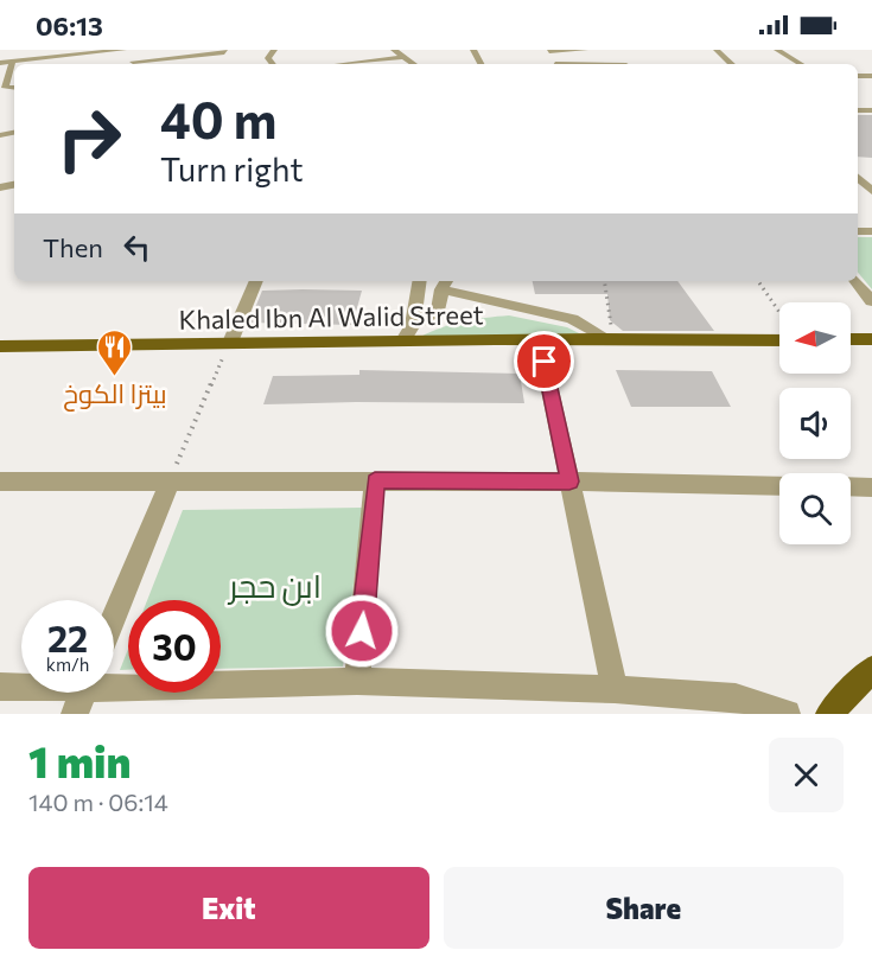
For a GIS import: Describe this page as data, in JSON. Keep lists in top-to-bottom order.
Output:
{
  "streets": {
    "main road": ["Khaled Ibn Al Walid Street"]
  },
  "parks": ["ابن حجر"],
  "places": {
    "restaurant": ["بيتزا الكوخ"]
  },
  "north": "left",
  "page": {
    "status": "06:13",
    "turn": ["40 m", "Turn right"],
    "then": "Then",
    "speed": "22 km/h",
    "limit": "30",
    "heading": ["1 min", "140 m · 06:14"],
    "buttons": ["Exit", "Share"]
  }
}
